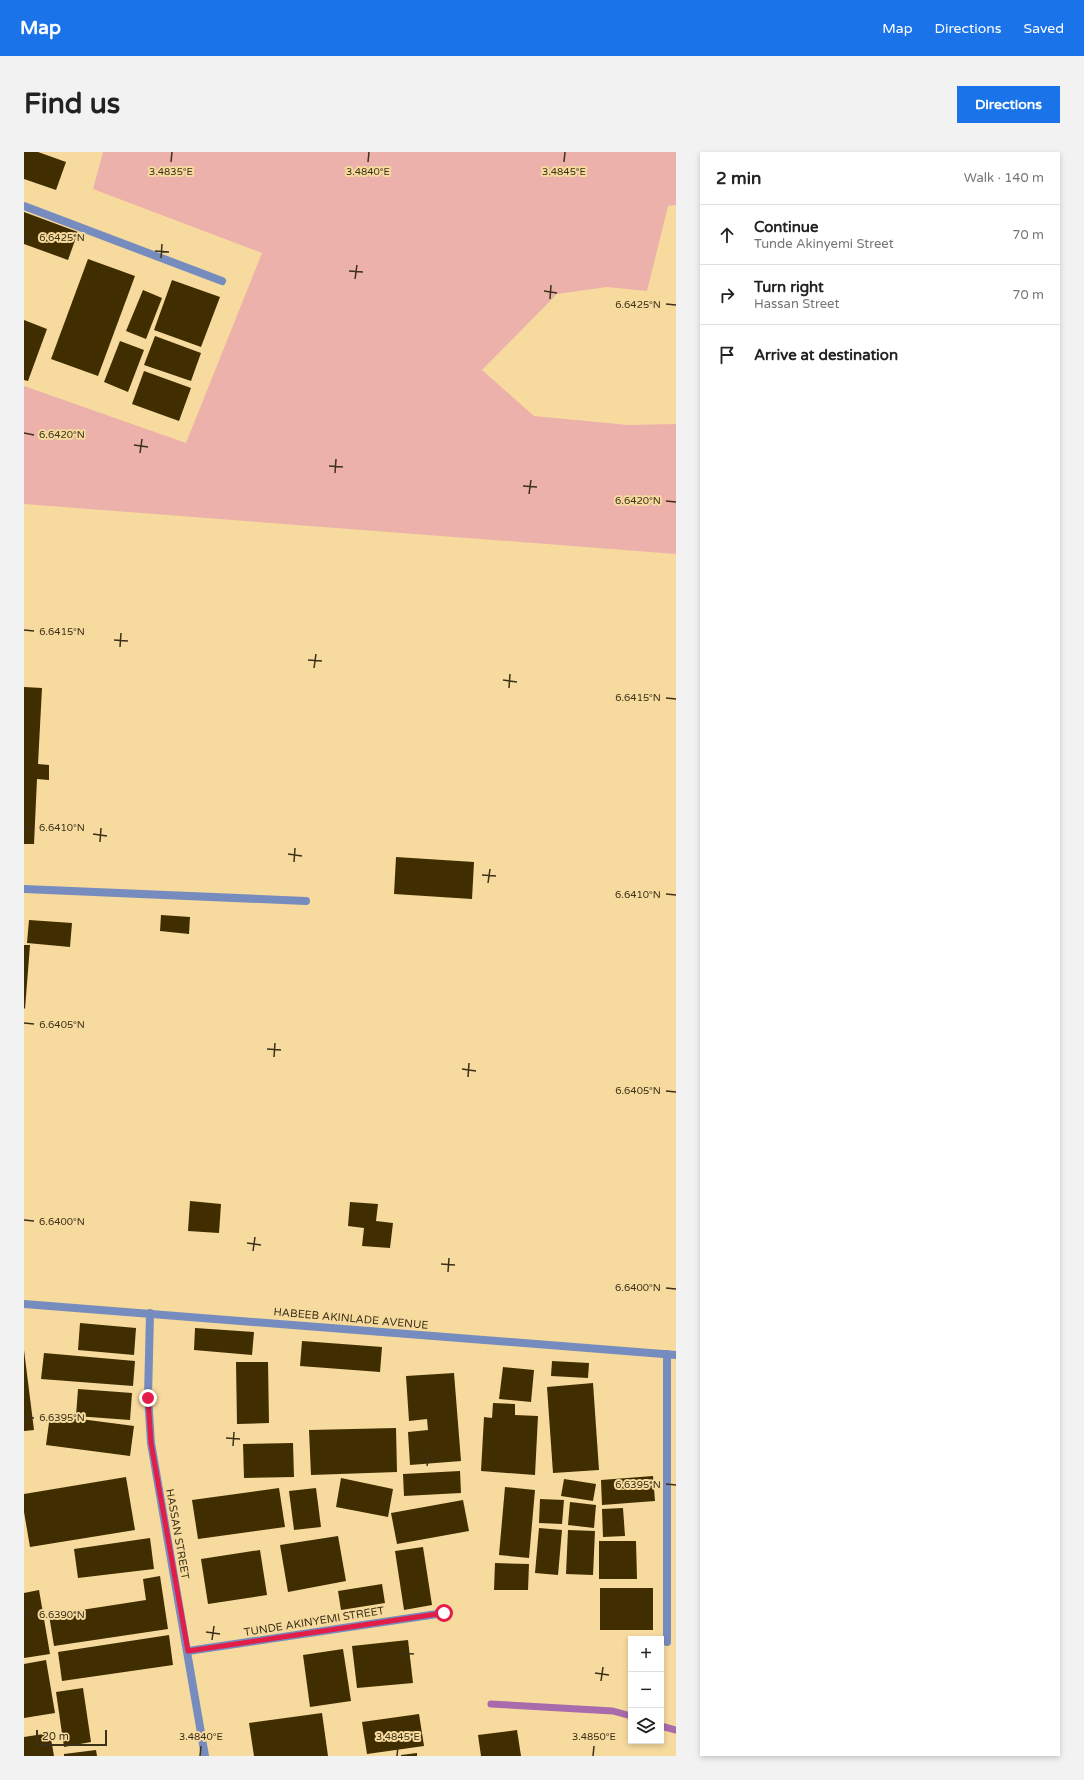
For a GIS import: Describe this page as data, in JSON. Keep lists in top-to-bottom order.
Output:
{
  "streets": {
    "street": ["HABEEB AKINLADE AVENUE", "HASSAN STREET", "TUNDE AKINYEMI STREET"]
  },
  "crossings": [
    ["HABEEB AKINLADE AVENUE", "HASSAN STREET"],
    ["HASSAN STREET", "TUNDE AKINYEMI STREET"]
  ],
  "scale_bar": "20 m",
  "page": {
    "header": "Map",
    "nav": ["Map", "Directions", "Saved"],
    "buttons": "Directions",
    "title": "Find us",
    "heading": ["2 min", "Walk · 140 m"],
    "list": [
      ["Continue", "Tunde Akinyemi Street", "70 m"],
      ["Turn right", "Hassan Street", "70 m"],
      "Arrive at destination"
    ],
    "map_buttons": ["+", "−"],
    "scale": "20 m"
  },
  "coordinates": [
    "3.4835°E",
    "3.4840°E",
    "3.4845°E",
    "6.6425°N",
    "6.6420°N",
    "6.6415°N",
    "6.6410°N",
    "6.6405°N",
    "6.6400°N",
    "6.6395°N",
    "6.6390°N",
    "3.4850°E"
  ]
}
